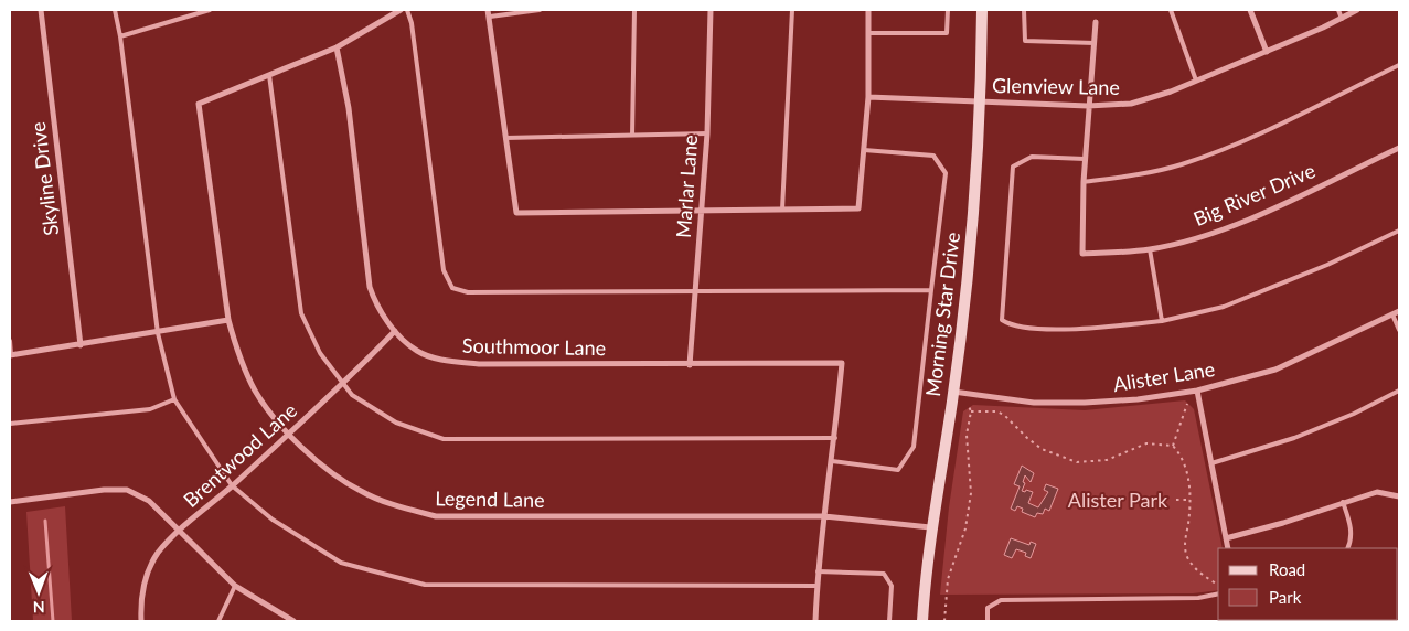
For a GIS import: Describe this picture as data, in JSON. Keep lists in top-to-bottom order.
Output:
{
  "streets": {
    "street": [
      "Glenview Lane",
      "Skyline Drive",
      "Marlar Lane",
      "Big River Drive",
      "Morning Star Drive",
      "Southmoor Lane",
      "Alister Lane",
      "Brentwood Lane",
      "Legend Lane"
    ]
  },
  "crossings": [
    ["Glenview Lane", "Morning Star Drive"],
    ["Marlar Lane", "Southmoor Lane"],
    ["Morning Star Drive", "Alister Lane"],
    ["Morning Star Drive", "Legend Lane"],
    ["Southmoor Lane", "Brentwood Lane"],
    ["Brentwood Lane", "Legend Lane"]
  ],
  "parks": ["Alister Park"],
  "legend": ["Road", "Park"],
  "north": "bottom"
}
